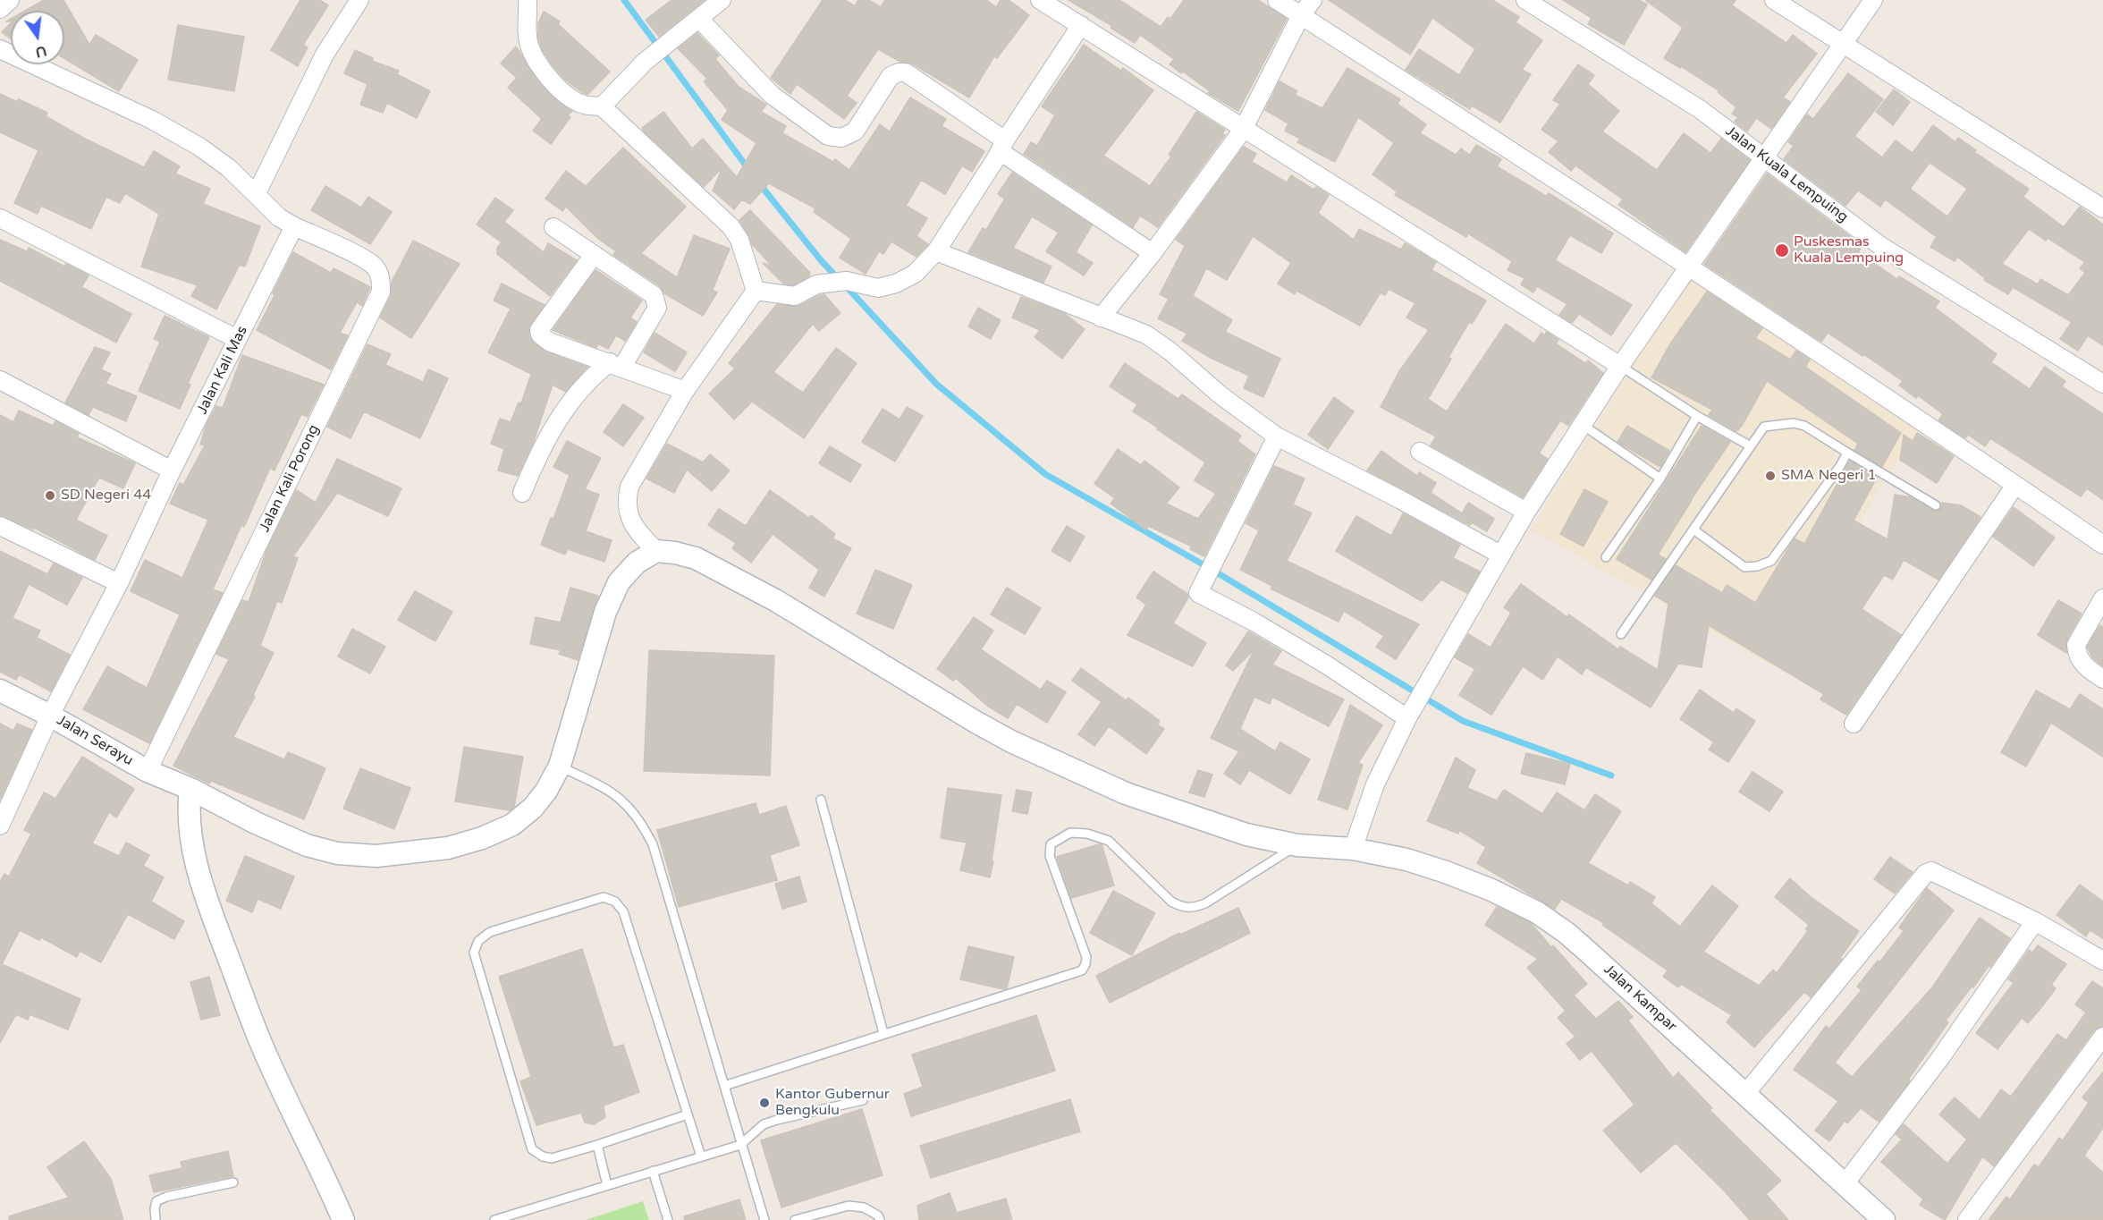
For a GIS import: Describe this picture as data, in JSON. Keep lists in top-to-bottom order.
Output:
{
  "streets": {
    "street": [
      "Jalan Kuala Lempuing",
      "Jalan Kali Mas",
      "Jalan Kali Porong",
      "Jalan Serayu",
      "Jalan Kampar"
    ]
  },
  "crossings": [
    ["Jalan Kali Mas", "Jalan Kali Porong"],
    ["Jalan Kali Mas", "Jalan Serayu"],
    ["Jalan Kali Porong", "Jalan Serayu"],
    ["Jalan Serayu", "Jalan Kampar"]
  ],
  "places": [
    "Puskesmas Kuala Lempuing",
    "SMA Negeri 1",
    "SD Negeri 44",
    "Kantor Gubernur Bengkulu"
  ],
  "north": "bottom"
}
